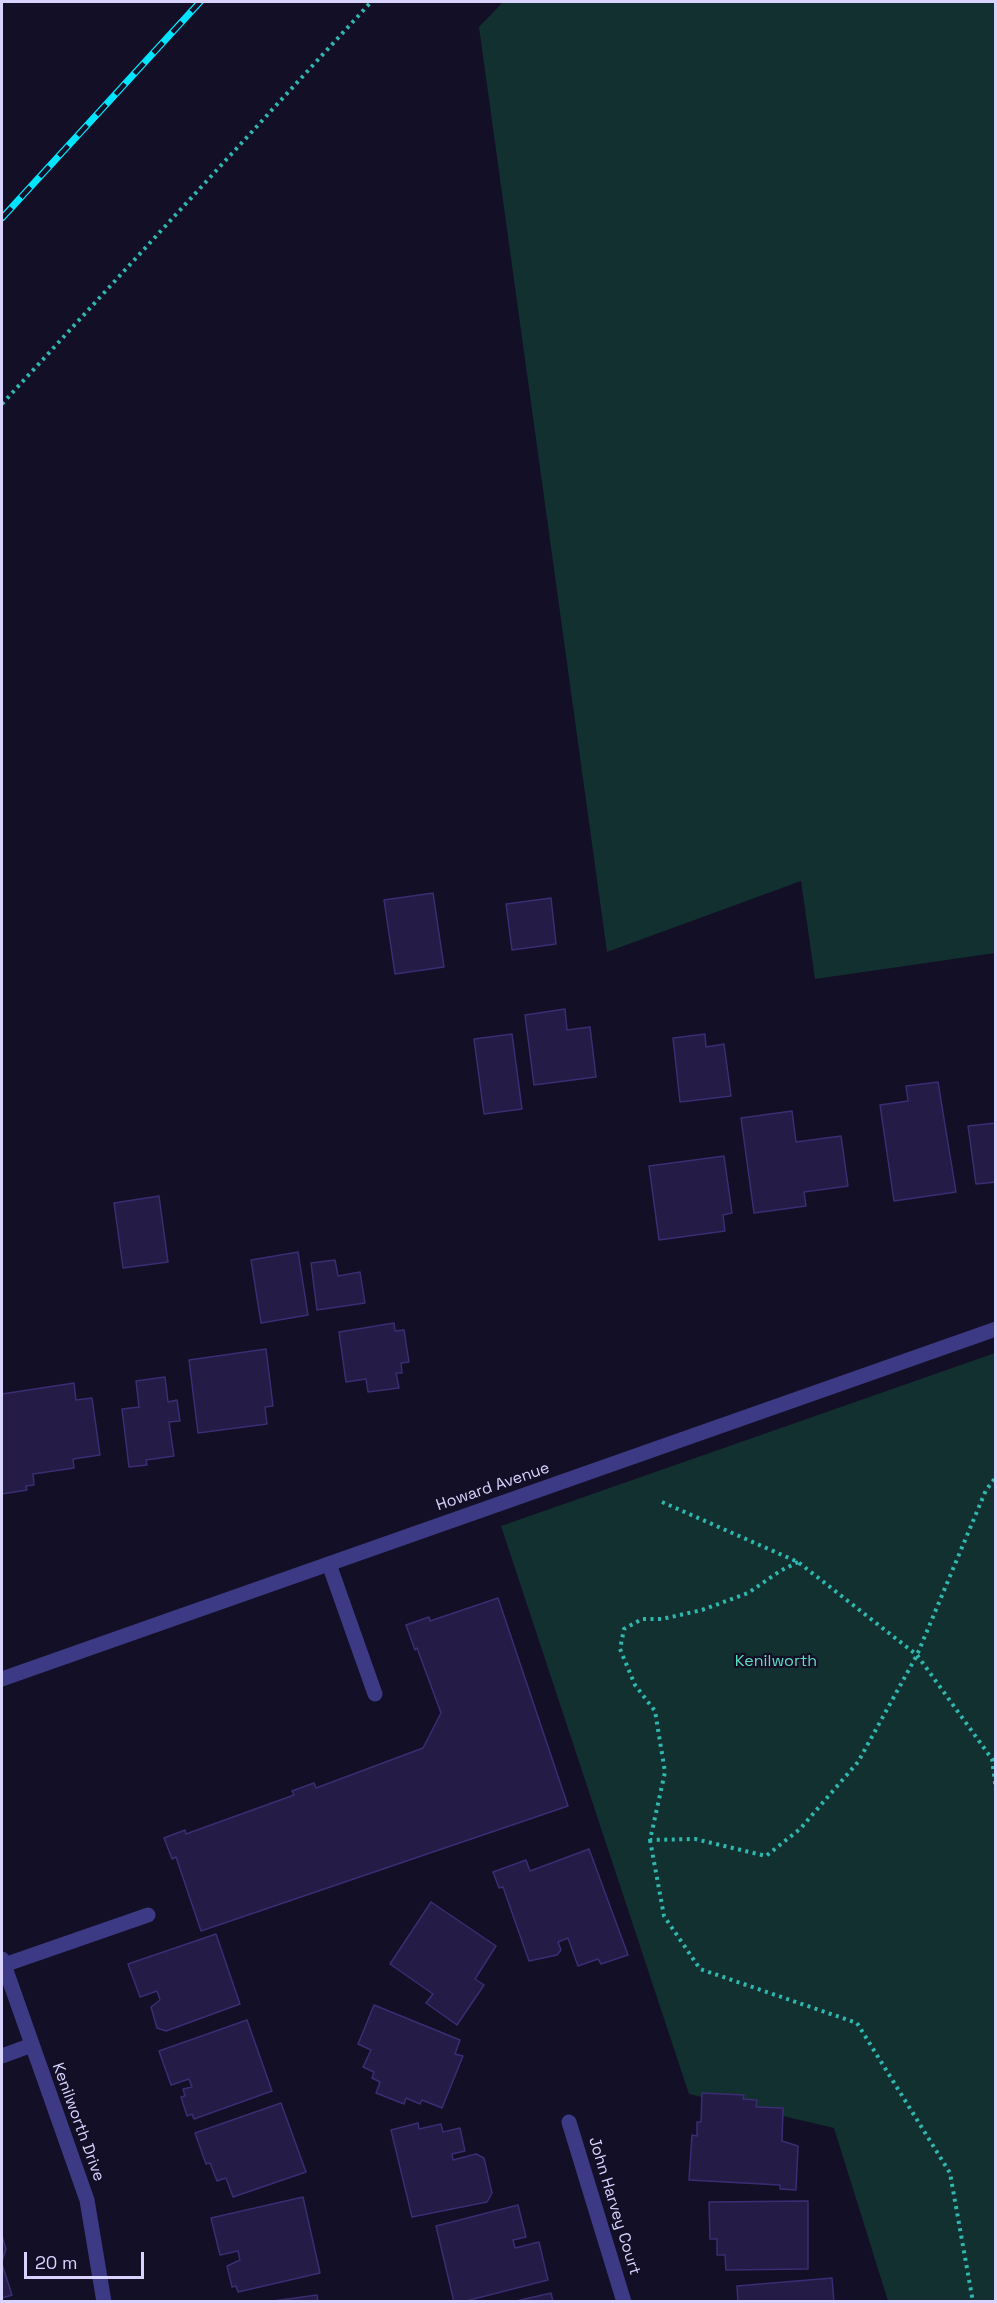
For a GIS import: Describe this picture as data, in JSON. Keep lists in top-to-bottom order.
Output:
{
  "streets": {
    "street": ["Howard Avenue", "Kenilworth Drive", "John Harvey Court"]
  },
  "parks": ["Kenilworth"],
  "scale_bar": "20 m"
}
